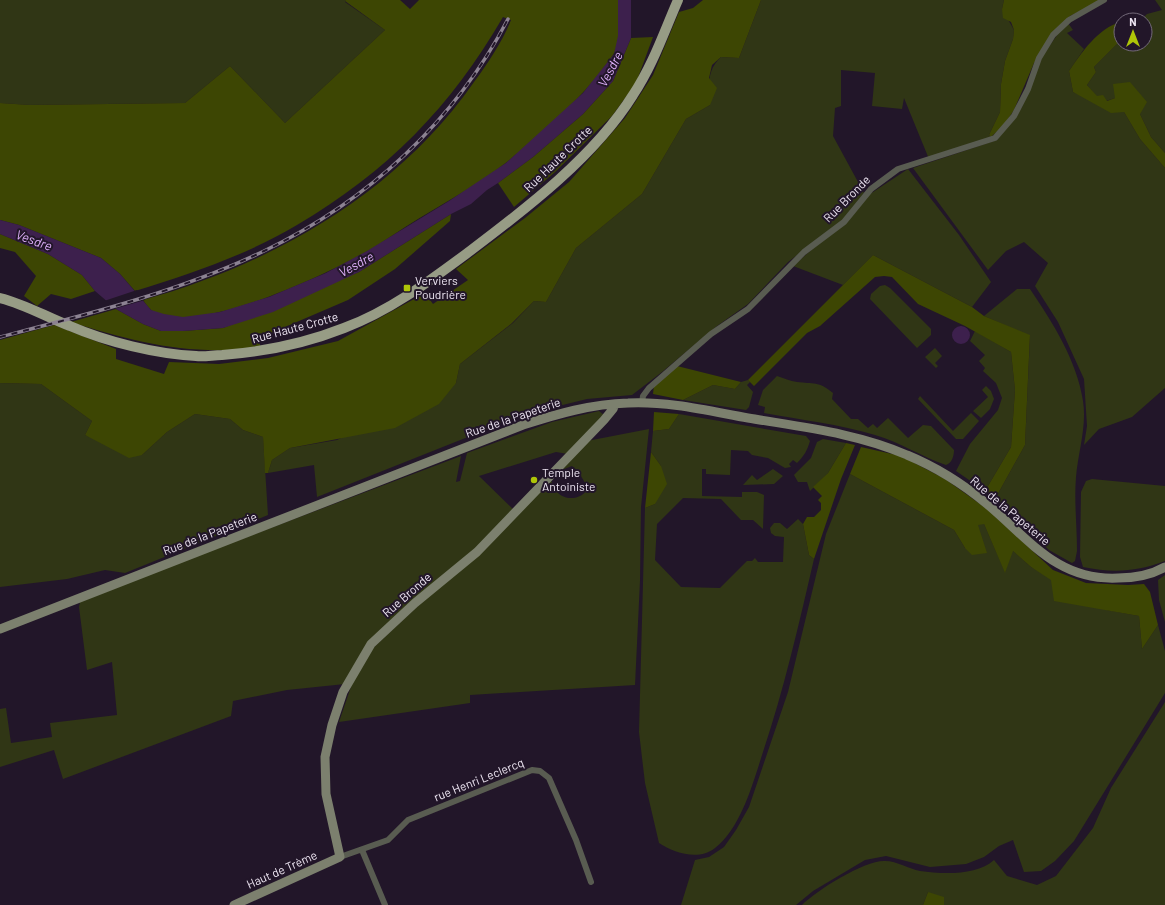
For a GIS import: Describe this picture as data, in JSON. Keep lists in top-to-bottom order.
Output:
{
  "streets": {
    "main road": [
      "Rue Haute Crotte",
      "Rue Bronde",
      "Rue de la Papeterie",
      "Haut de Trème"
    ],
    "street": ["rue Henri Leclercq"]
  },
  "crossings": [
    ["Rue Bronde", "Rue de la Papeterie"],
    ["Rue Bronde", "rue Henri Leclercq"],
    ["Rue Bronde", "Haut de Trème"],
    ["rue Henri Leclercq", "Haut de Trème"]
  ],
  "water": ["Vesdre"],
  "places": {
    "transit": ["Verviers Poudrière"],
    "other": ["Temple Antoiniste"]
  },
  "north": "top"
}
